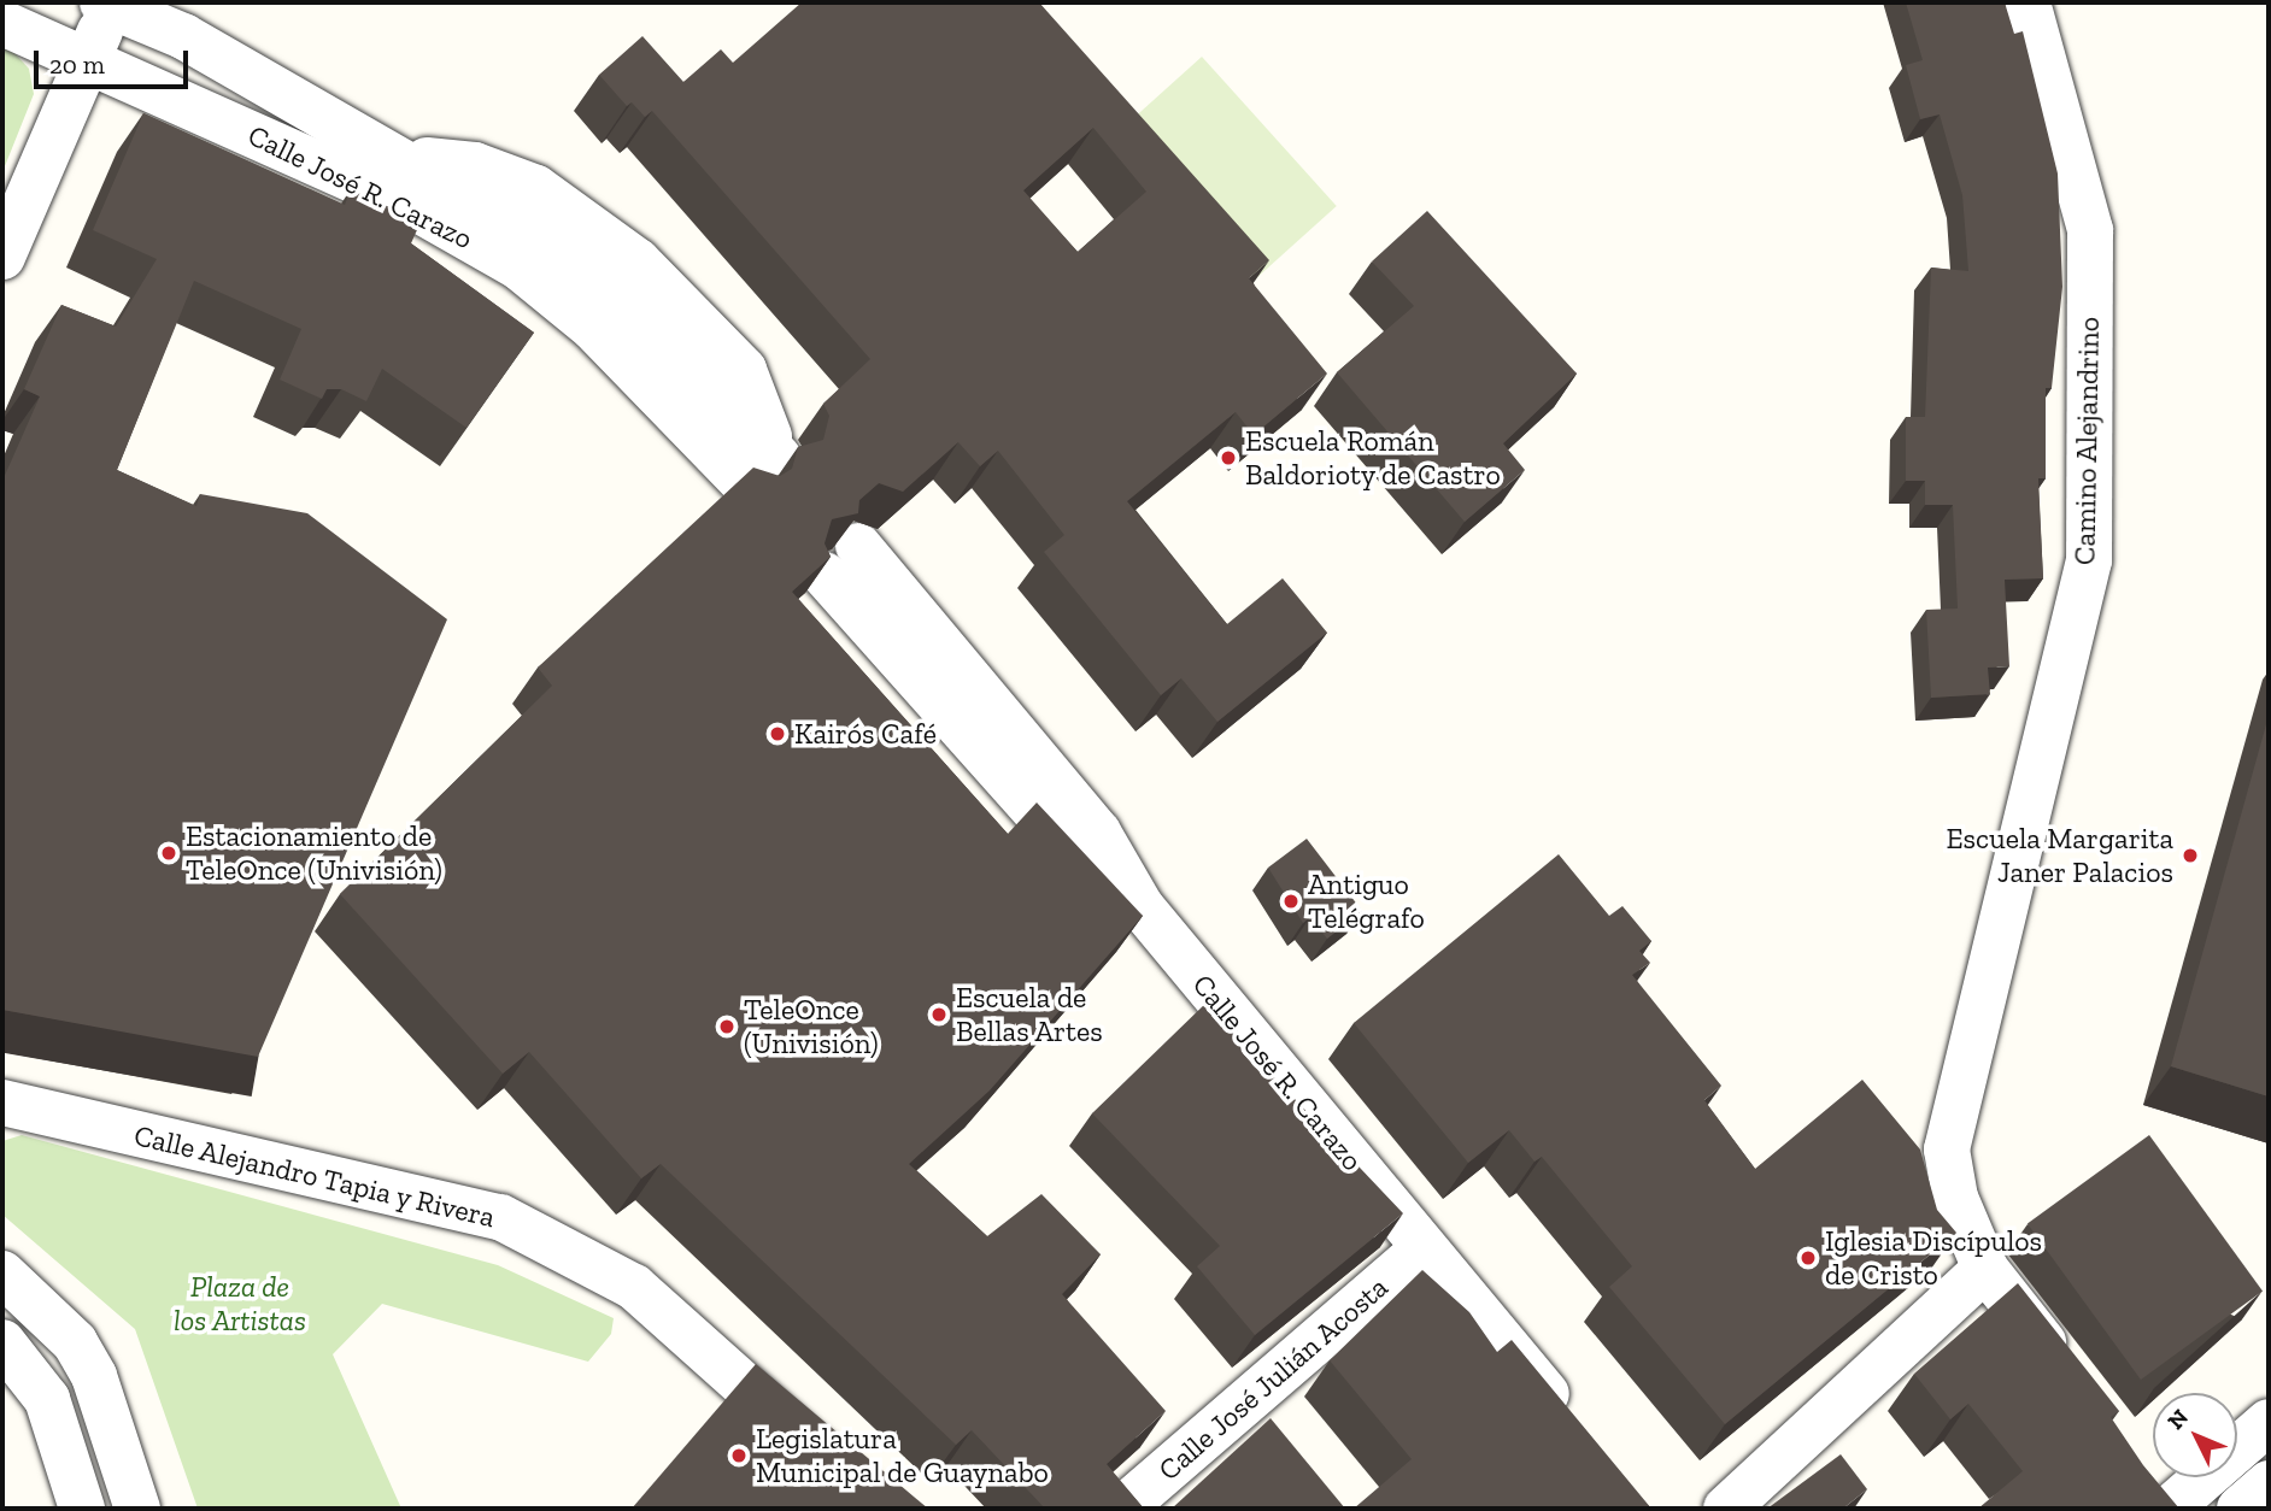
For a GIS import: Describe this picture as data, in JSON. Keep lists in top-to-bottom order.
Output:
{
  "streets": {
    "street": [
      "Calle José R. Carazo",
      "Camino Alejandrino",
      "Calle Alejandro Tapia y Rivera",
      "Calle José Julián Acosta"
    ]
  },
  "crossings": [
    ["Calle José R. Carazo", "Calle José Julián Acosta"]
  ],
  "parks": ["Plaza de los Artistas"],
  "places": [
    "Escuela Román Baldorioty de Castro",
    "Kairós Café",
    "Estacionamiento de TeleOnce (Univisión)",
    "Escuela Margarita Janer Palacios",
    "Antiguo Telégrafo",
    "Escuela de Bellas Artes",
    "TeleOnce (Univisión)",
    "Iglesia Discípulos de Cristo",
    "Legislatura Municipal de Guaynabo"
  ],
  "scale_bar": "20 m",
  "north": "top left"
}
